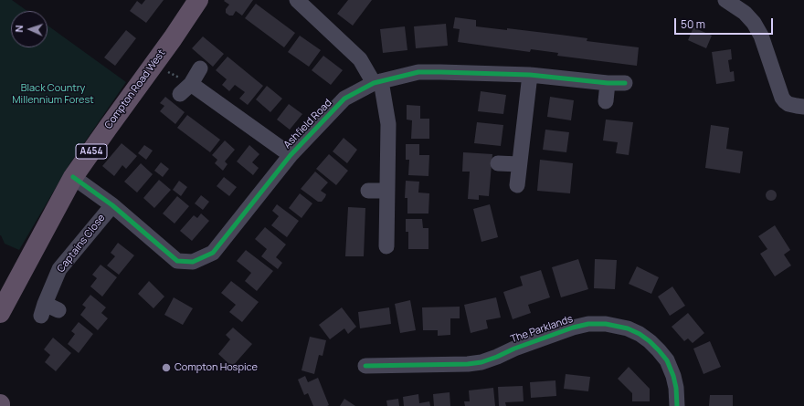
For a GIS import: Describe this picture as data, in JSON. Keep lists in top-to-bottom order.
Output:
{
  "streets": {
    "highway": ["Compton Road West", "A454"],
    "street": ["Ashfield Road", "Captains Close", "The Parklands"]
  },
  "crossings": [
    ["Compton Road West", "Ashfield Road"],
    ["Ashfield Road", "Captains Close"]
  ],
  "parks": ["Black Country Millennium Forest"],
  "places": ["Compton Hospice"],
  "scale_bar": "50 m",
  "north": "left"
}
